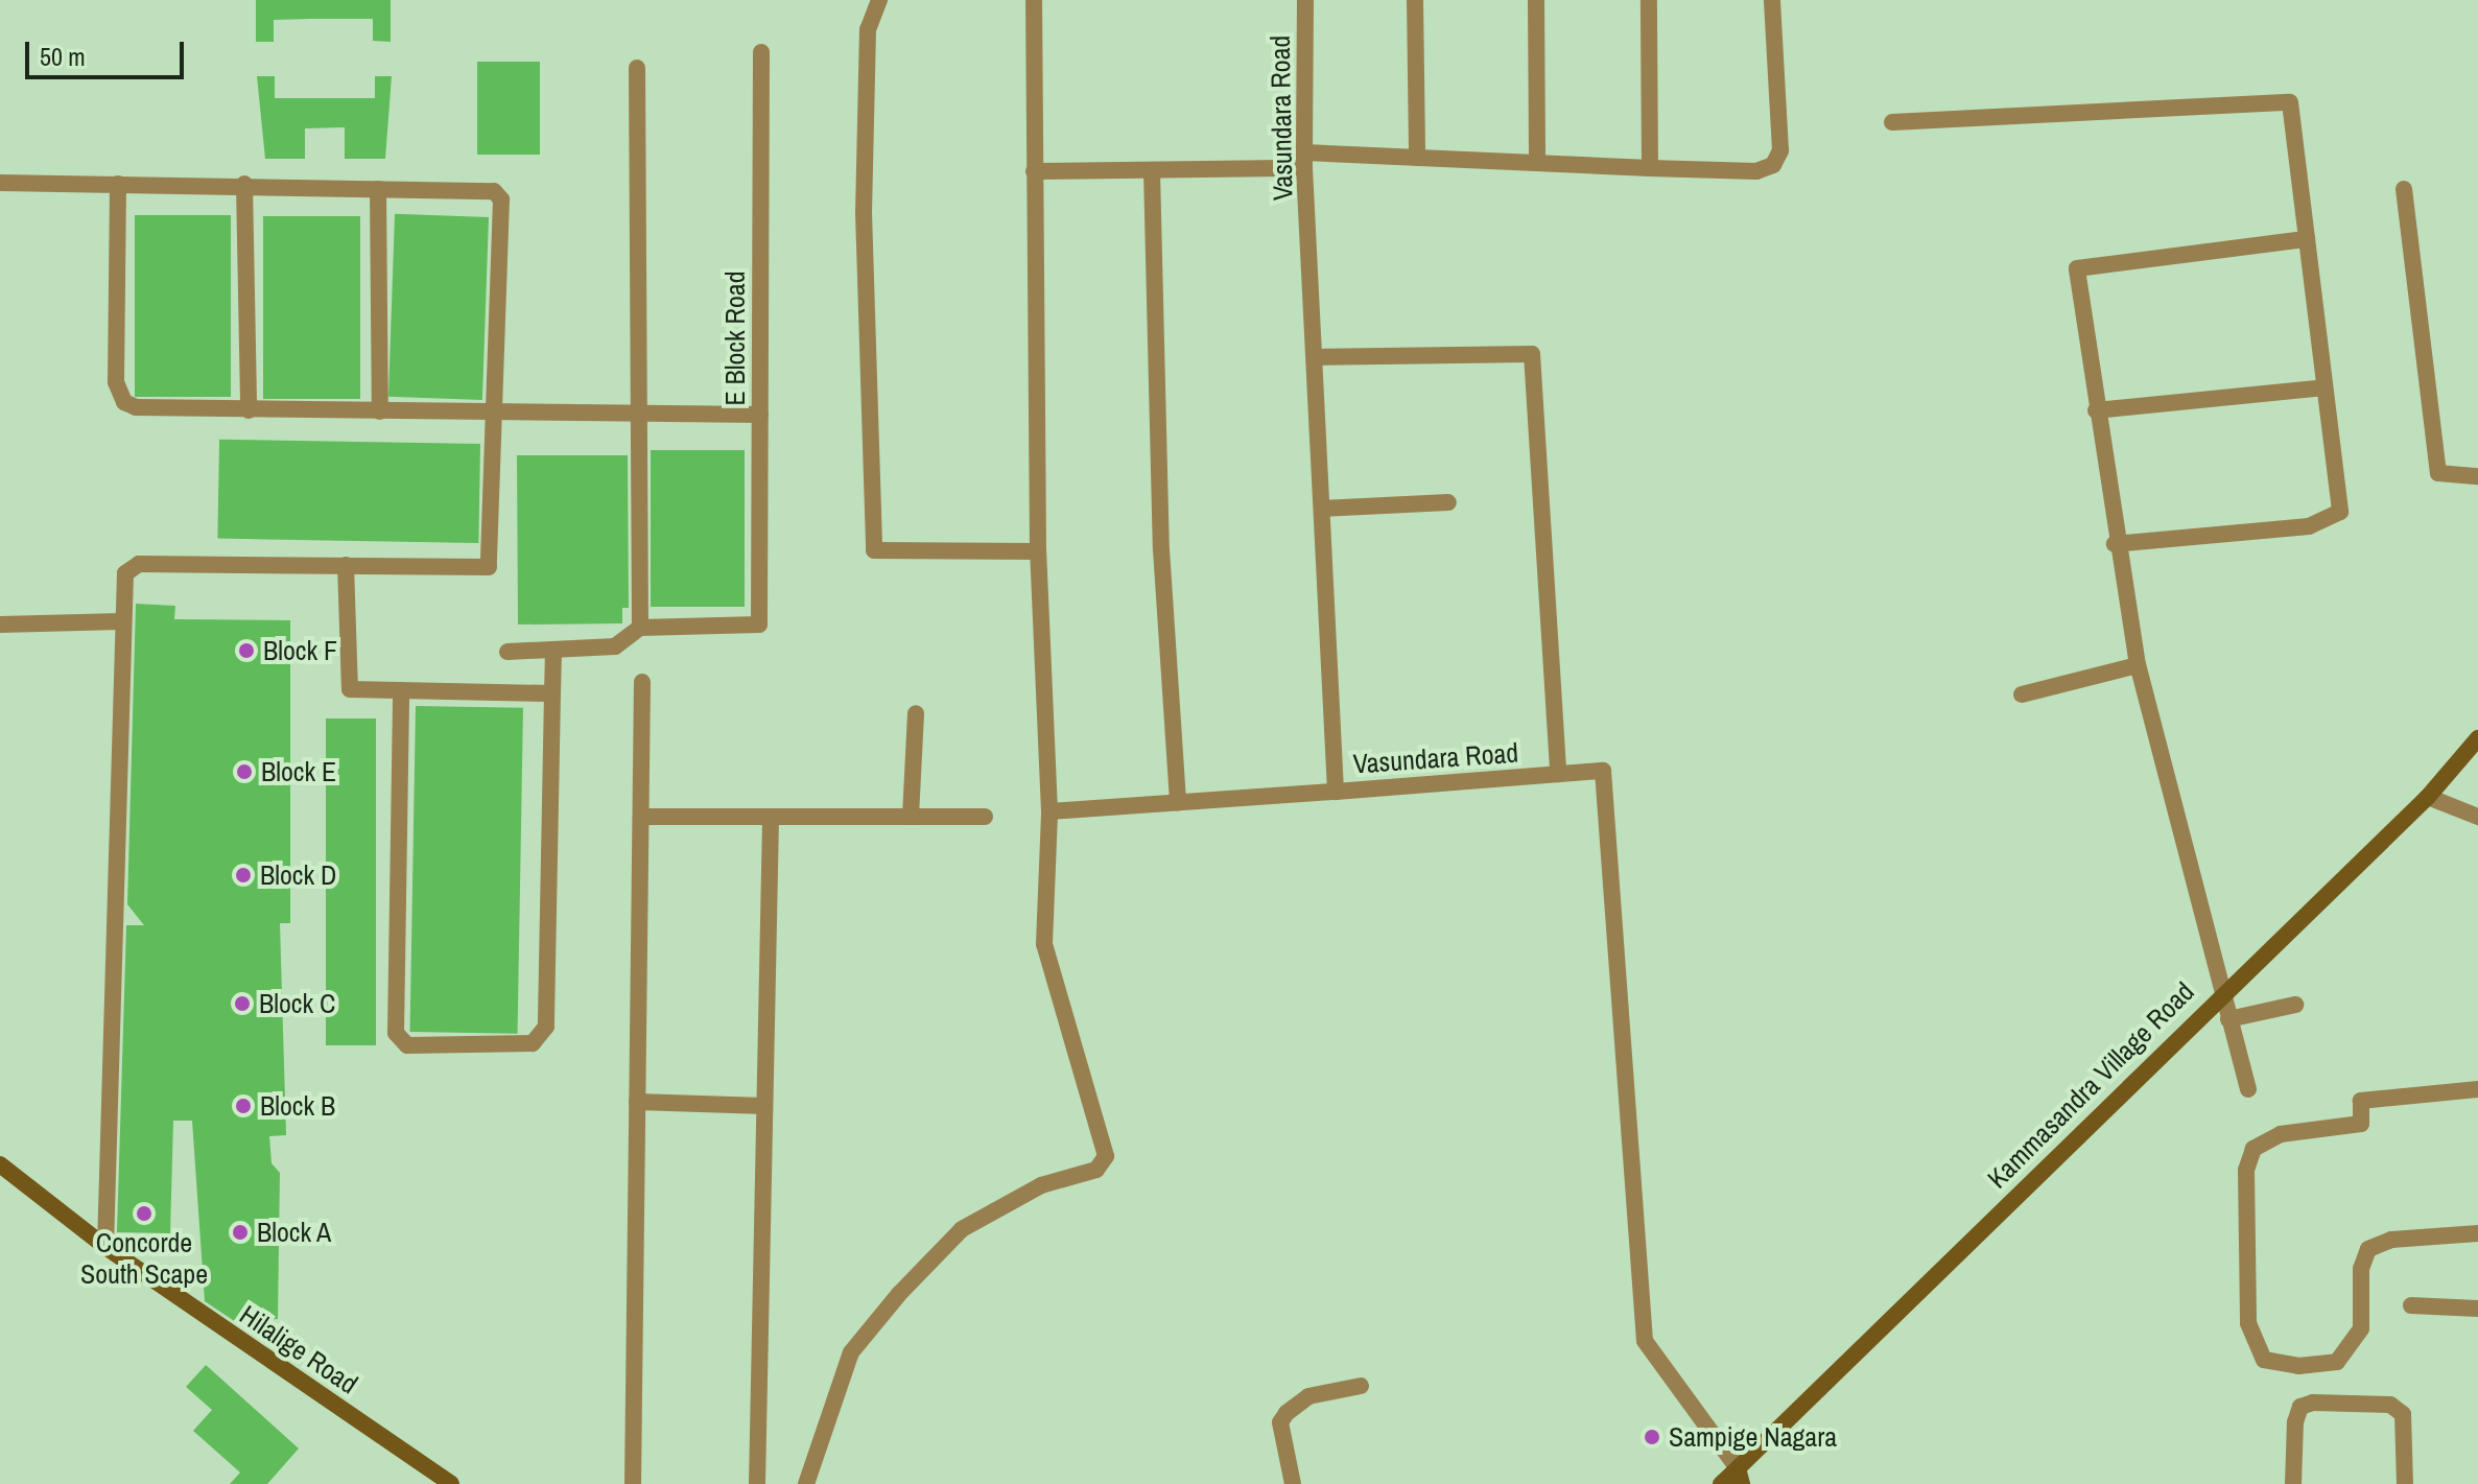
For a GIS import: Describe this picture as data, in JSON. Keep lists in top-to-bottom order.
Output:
{
  "streets": {
    "street": [
      "Vasundara Road",
      "E Block Road",
      "Kammasandra Village Road",
      "Hilalige Road"
    ]
  },
  "crossings": [
    ["Vasundara Road", "Kammasandra Village Road"]
  ],
  "places": [
    "Block F",
    "Block E",
    "Block D",
    "Block C",
    "Block B",
    "Concorde South Scape",
    "Block A",
    "Sampige Nagara"
  ],
  "scale_bar": "50 m"
}
